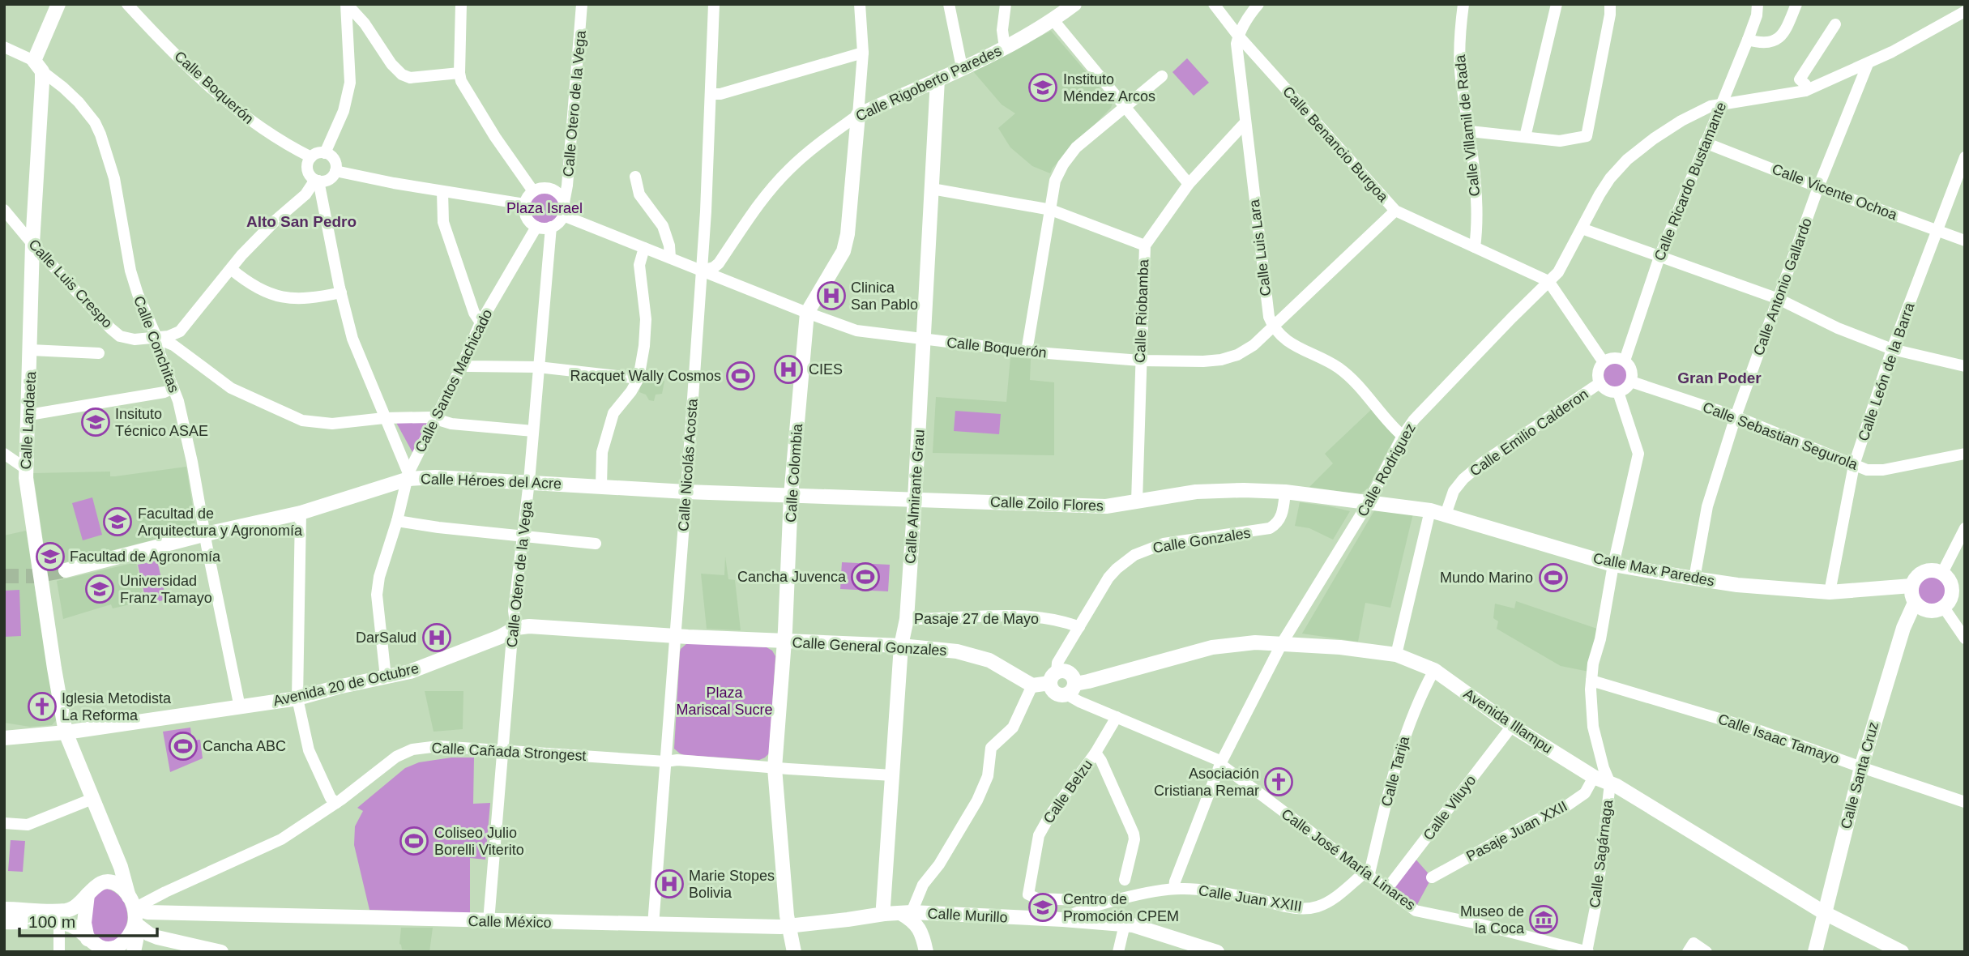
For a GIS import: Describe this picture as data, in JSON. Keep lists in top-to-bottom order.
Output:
{
  "streets": {
    "main road": [
      "Calle Rigoberto Paredes",
      "Calle Landaeta",
      "Calle Colombia",
      "Calle Héroes del Acre",
      "Calle Almirante Grau",
      "Calle Zoilo Flores",
      "Calle Max Paredes",
      "Calle General Gonzales",
      "Avenida 20 de Octubre",
      "Avenida Illampu",
      "Calle Santa Cruz",
      "Calle Murillo",
      "Calle México"
    ],
    "street": [
      "Calle Boquerón",
      "Calle Otero de la Vega",
      "Calle Villamil de Rada",
      "Calle Benancio Burgoa",
      "Calle Ricardo Bustamante",
      "Calle Vicente Ochoa",
      "Calle Luis Lara",
      "Calle Luis Crespo",
      "Calle Antonio Gallardo",
      "Calle Riobamba",
      "Calle Conchitas",
      "Calle León de la Barra",
      "Calle Santos Machicado",
      "Calle Emilio Calderon",
      "Calle Sebastian Segurola",
      "Calle Nicolás Acosta",
      "Calle Rodriguez",
      "Calle Gonzales",
      "Pasaje 27 de Mayo",
      "Calle Isaac Tamayo",
      "Calle Cañada Strongest",
      "Calle Tarija",
      "Calle Belzu",
      "Calle Viluyo",
      "Pasaje Juan XXII",
      "Calle Sagárnaga",
      "Calle José María Linares",
      "Calle Juan XXIII"
    ]
  },
  "crossings": [
    ["Calle Rigoberto Paredes", "Calle Boquerón"],
    ["Calle Rigoberto Paredes", "Calle Nicolás Acosta"],
    ["Calle Rigoberto Paredes", "Calle Colombia"],
    ["Calle Rigoberto Paredes", "Calle Almirante Grau"],
    ["Calle Boquerón", "Calle Otero de la Vega"],
    ["Calle Boquerón", "Calle Benancio Burgoa"],
    ["Calle Boquerón", "Calle Luis Lara"],
    ["Calle Boquerón", "Calle Luis Crespo"],
    ["Calle Boquerón", "Calle Riobamba"],
    ["Calle Boquerón", "Calle Santos Machicado"],
    ["Calle Boquerón", "Calle Nicolás Acosta"],
    ["Calle Boquerón", "Calle Colombia"],
    ["Calle Boquerón", "Calle Almirante Grau"],
    ["Calle Otero de la Vega", "Calle Santos Machicado"],
    ["Calle Otero de la Vega", "Calle Héroes del Acre"],
    ["Calle Otero de la Vega", "Avenida 20 de Octubre"],
    ["Calle Otero de la Vega", "Calle Cañada Strongest"],
    ["Calle Otero de la Vega", "Calle México"],
    ["Calle Villamil de Rada", "Calle Benancio Burgoa"],
    ["Calle Benancio Burgoa", "Calle Luis Lara"],
    ["Calle Benancio Burgoa", "Calle Rodriguez"],
    ["Calle Ricardo Bustamante", "Calle Vicente Ochoa"],
    ["Calle Ricardo Bustamante", "Calle Emilio Calderon"],
    ["Calle Ricardo Bustamante", "Calle Sebastian Segurola"],
    ["Calle Ricardo Bustamante", "Calle Rodriguez"],
    ["Calle Ricardo Bustamante", "Calle Sagárnaga"],
    ["Calle Vicente Ochoa", "Calle Antonio Gallardo"],
    ["Calle Vicente Ochoa", "Calle León de la Barra"],
    ["Calle Luis Lara", "Calle Riobamba"],
    ["Calle Luis Crespo", "Calle Conchitas"],
    ["Calle Luis Crespo", "Calle Landaeta"],
    ["Calle Antonio Gallardo", "Calle Sebastian Segurola"],
    ["Calle Antonio Gallardo", "Calle Rodriguez"],
    ["Calle Antonio Gallardo", "Calle Max Paredes"],
    ["Calle Riobamba", "Calle Zoilo Flores"],
    ["Calle Conchitas", "Calle Landaeta"],
    ["Calle Conchitas", "Calle Héroes del Acre"],
    ["Calle Conchitas", "Avenida 20 de Octubre"],
    ["Calle León de la Barra", "Calle Sebastian Segurola"],
    ["Calle León de la Barra", "Calle Max Paredes"],
    ["Calle Santos Machicado", "Calle Héroes del Acre"],
    ["Calle Santos Machicado", "Avenida 20 de Octubre"],
    ["Calle Landaeta", "Avenida 20 de Octubre"],
    ["Calle Landaeta", "Calle Cañada Strongest"],
    ["Calle Landaeta", "Calle México"],
    ["Calle Emilio Calderon", "Calle Sebastian Segurola"],
    ["Calle Emilio Calderon", "Calle Max Paredes"],
    ["Calle Emilio Calderon", "Calle Sagárnaga"],
    ["Calle Sebastian Segurola", "Calle Sagárnaga"],
    ["Calle Nicolás Acosta", "Calle Héroes del Acre"],
    ["Calle Nicolás Acosta", "Avenida 20 de Octubre"],
    ["Calle Nicolás Acosta", "Calle Cañada Strongest"],
    ["Calle Nicolás Acosta", "Calle México"],
    ["Calle Rodriguez", "Calle Zoilo Flores"],
    ["Calle Rodriguez", "Calle Max Paredes"],
    ["Calle Rodriguez", "Avenida Illampu"],
    ["Calle Rodriguez", "Calle José María Linares"],
    ["Calle Rodriguez", "Calle Juan XXIII"],
    ["Calle Colombia", "Calle Héroes del Acre"],
    ["Calle Colombia", "Calle Zoilo Flores"],
    ["Calle Colombia", "Calle General Gonzales"],
    ["Calle Colombia", "Avenida 20 de Octubre"],
    ["Calle Colombia", "Calle Cañada Strongest"],
    ["Calle Colombia", "Calle México"],
    ["Calle Héroes del Acre", "Calle Zoilo Flores"],
    ["Calle Almirante Grau", "Calle Zoilo Flores"],
    ["Calle Almirante Grau", "Pasaje 27 de Mayo"],
    ["Calle Almirante Grau", "Calle General Gonzales"],
    ["Calle Almirante Grau", "Calle Cañada Strongest"],
    ["Calle Almirante Grau", "Calle Murillo"],
    ["Calle Almirante Grau", "Calle México"],
    ["Calle Zoilo Flores", "Calle Gonzales"],
    ["Calle Zoilo Flores", "Calle Max Paredes"],
    ["Calle Gonzales", "Pasaje 27 de Mayo"],
    ["Calle Gonzales", "Avenida Illampu"],
    ["Calle Max Paredes", "Calle Santa Cruz"],
    ["Calle Max Paredes", "Calle Sagárnaga"],
    ["Calle General Gonzales", "Avenida 20 de Octubre"],
    ["Avenida Illampu", "Calle Tarija"],
    ["Avenida Illampu", "Calle Santa Cruz"],
    ["Avenida Illampu", "Calle Viluyo"],
    ["Avenida Illampu", "Pasaje Juan XXII"],
    ["Avenida Illampu", "Calle Sagárnaga"],
    ["Calle Isaac Tamayo", "Calle Santa Cruz"],
    ["Calle Isaac Tamayo", "Calle Sagárnaga"],
    ["Calle Cañada Strongest", "Calle México"],
    ["Calle Tarija", "Calle José María Linares"],
    ["Calle Tarija", "Calle Juan XXIII"],
    ["Calle Belzu", "Calle Juan XXIII"],
    ["Calle Viluyo", "Calle José María Linares"],
    ["Calle Sagárnaga", "Calle José María Linares"],
    ["Calle José María Linares", "Calle Juan XXIII"],
    ["Calle Juan XXIII", "Calle Murillo"],
    ["Calle Murillo", "Calle México"]
  ],
  "districts": ["Alto San Pedro", "Gran Poder"],
  "parks": ["Plaza Israel", "Plaza Mariscal Sucre"],
  "places": {
    "school or university": [
      "Instituto Méndez Arcos",
      "Insituto Técnico ASAE",
      "Facultad de Arquitectura y Agronomía",
      "Facultad de Agronomía",
      "Universidad Franz Tamayo",
      "Centro de Promoción CPEM"
    ],
    "hospital": [
      "Clinica San Pablo",
      "CIES",
      "DarSalud",
      "Marie Stopes Bolivia"
    ],
    "sports": [
      "Racquet Wally Cosmos",
      "Cancha Juvenca",
      "Mundo Marino",
      "Cancha ABC",
      "Coliseo Julio Borelli Viterito"
    ],
    "church": ["Iglesia Metodista La Reforma", "Asociación Cristiana Remar"],
    "museum": ["Museo de la Coca"]
  },
  "scale_bar": "100 m"
}
